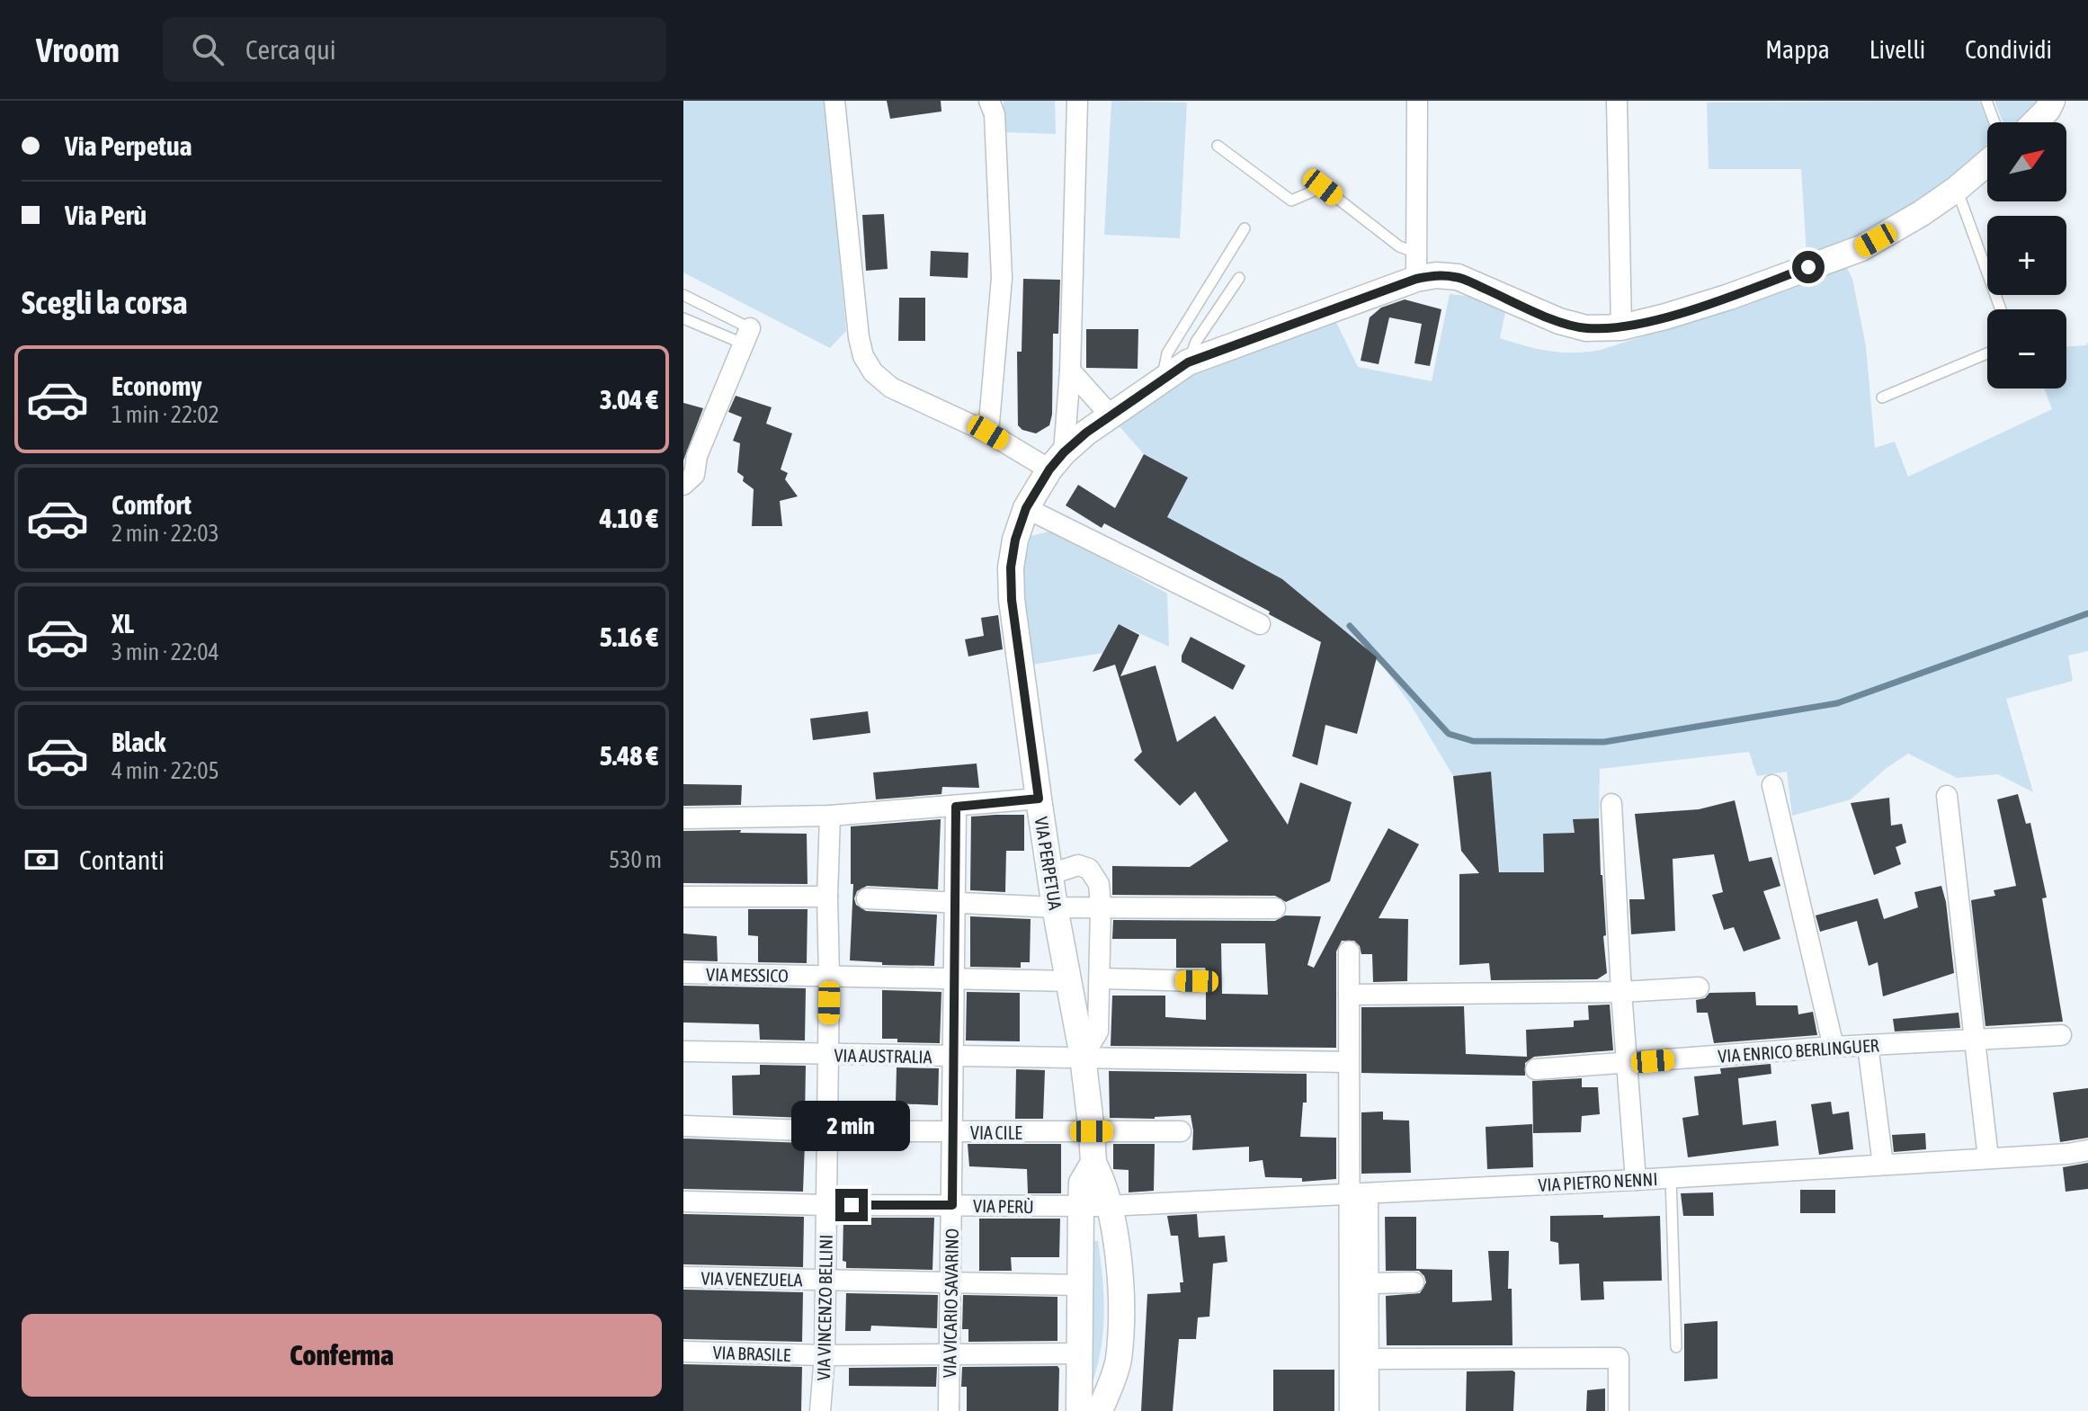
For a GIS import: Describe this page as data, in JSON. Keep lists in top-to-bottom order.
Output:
{
  "streets": {
    "street": [
      "VIA PERPETUA",
      "VIA MESSICO",
      "VIA ENRICO BERLINGUER",
      "VIA AUSTRALIA",
      "VIA CILE",
      "VIA PIETRO NENNI",
      "VIA PERÙ",
      "VIA VENEZUELA",
      "VIA VICARIO SAVARINO",
      "VIA VINCENZO BELLINI",
      "VIA BRASILE"
    ]
  },
  "crossings": [
    ["VIA PERPETUA", "VIA MESSICO"],
    ["VIA PERPETUA", "VIA AUSTRALIA"],
    ["VIA PERPETUA", "VIA CILE"],
    ["VIA PERPETUA", "VIA PERÙ"],
    ["VIA PERPETUA", "VIA VENEZUELA"],
    ["VIA PERPETUA", "VIA BRASILE"],
    ["VIA MESSICO", "VIA VICARIO SAVARINO"],
    ["VIA MESSICO", "VIA VINCENZO BELLINI"],
    ["VIA AUSTRALIA", "VIA VICARIO SAVARINO"],
    ["VIA AUSTRALIA", "VIA VINCENZO BELLINI"],
    ["VIA CILE", "VIA VICARIO SAVARINO"],
    ["VIA CILE", "VIA VINCENZO BELLINI"],
    ["VIA PIETRO NENNI", "VIA PERÙ"],
    ["VIA PERÙ", "VIA VICARIO SAVARINO"],
    ["VIA PERÙ", "VIA VINCENZO BELLINI"],
    ["VIA VENEZUELA", "VIA VICARIO SAVARINO"],
    ["VIA VENEZUELA", "VIA VINCENZO BELLINI"],
    ["VIA VICARIO SAVARINO", "VIA BRASILE"],
    ["VIA VINCENZO BELLINI", "VIA BRASILE"]
  ],
  "north": "top right",
  "page": {
    "header": "Vroom",
    "search": "Cerca qui",
    "nav": ["Mappa", "Livelli", "Condividi"],
    "banner": ["Via Perpetua", "Via Perù"],
    "map_buttons": ["+", "−"],
    "heading": "Scegli la corsa",
    "list": [
      {
        "name": "Economy",
        "note": "1 min · 22:02",
        "value": "3.04 €"
      },
      {
        "name": "Comfort",
        "note": "2 min · 22:03",
        "value": "4.10 €"
      },
      {
        "name": "XL",
        "note": "3 min · 22:04",
        "value": "5.16 €"
      },
      {
        "name": "Black",
        "note": "4 min · 22:05",
        "value": "5.48 €"
      }
    ],
    "pay": ["Contanti", "530 m"],
    "bubble": "2 min",
    "buttons": "Conferma"
  }
}
